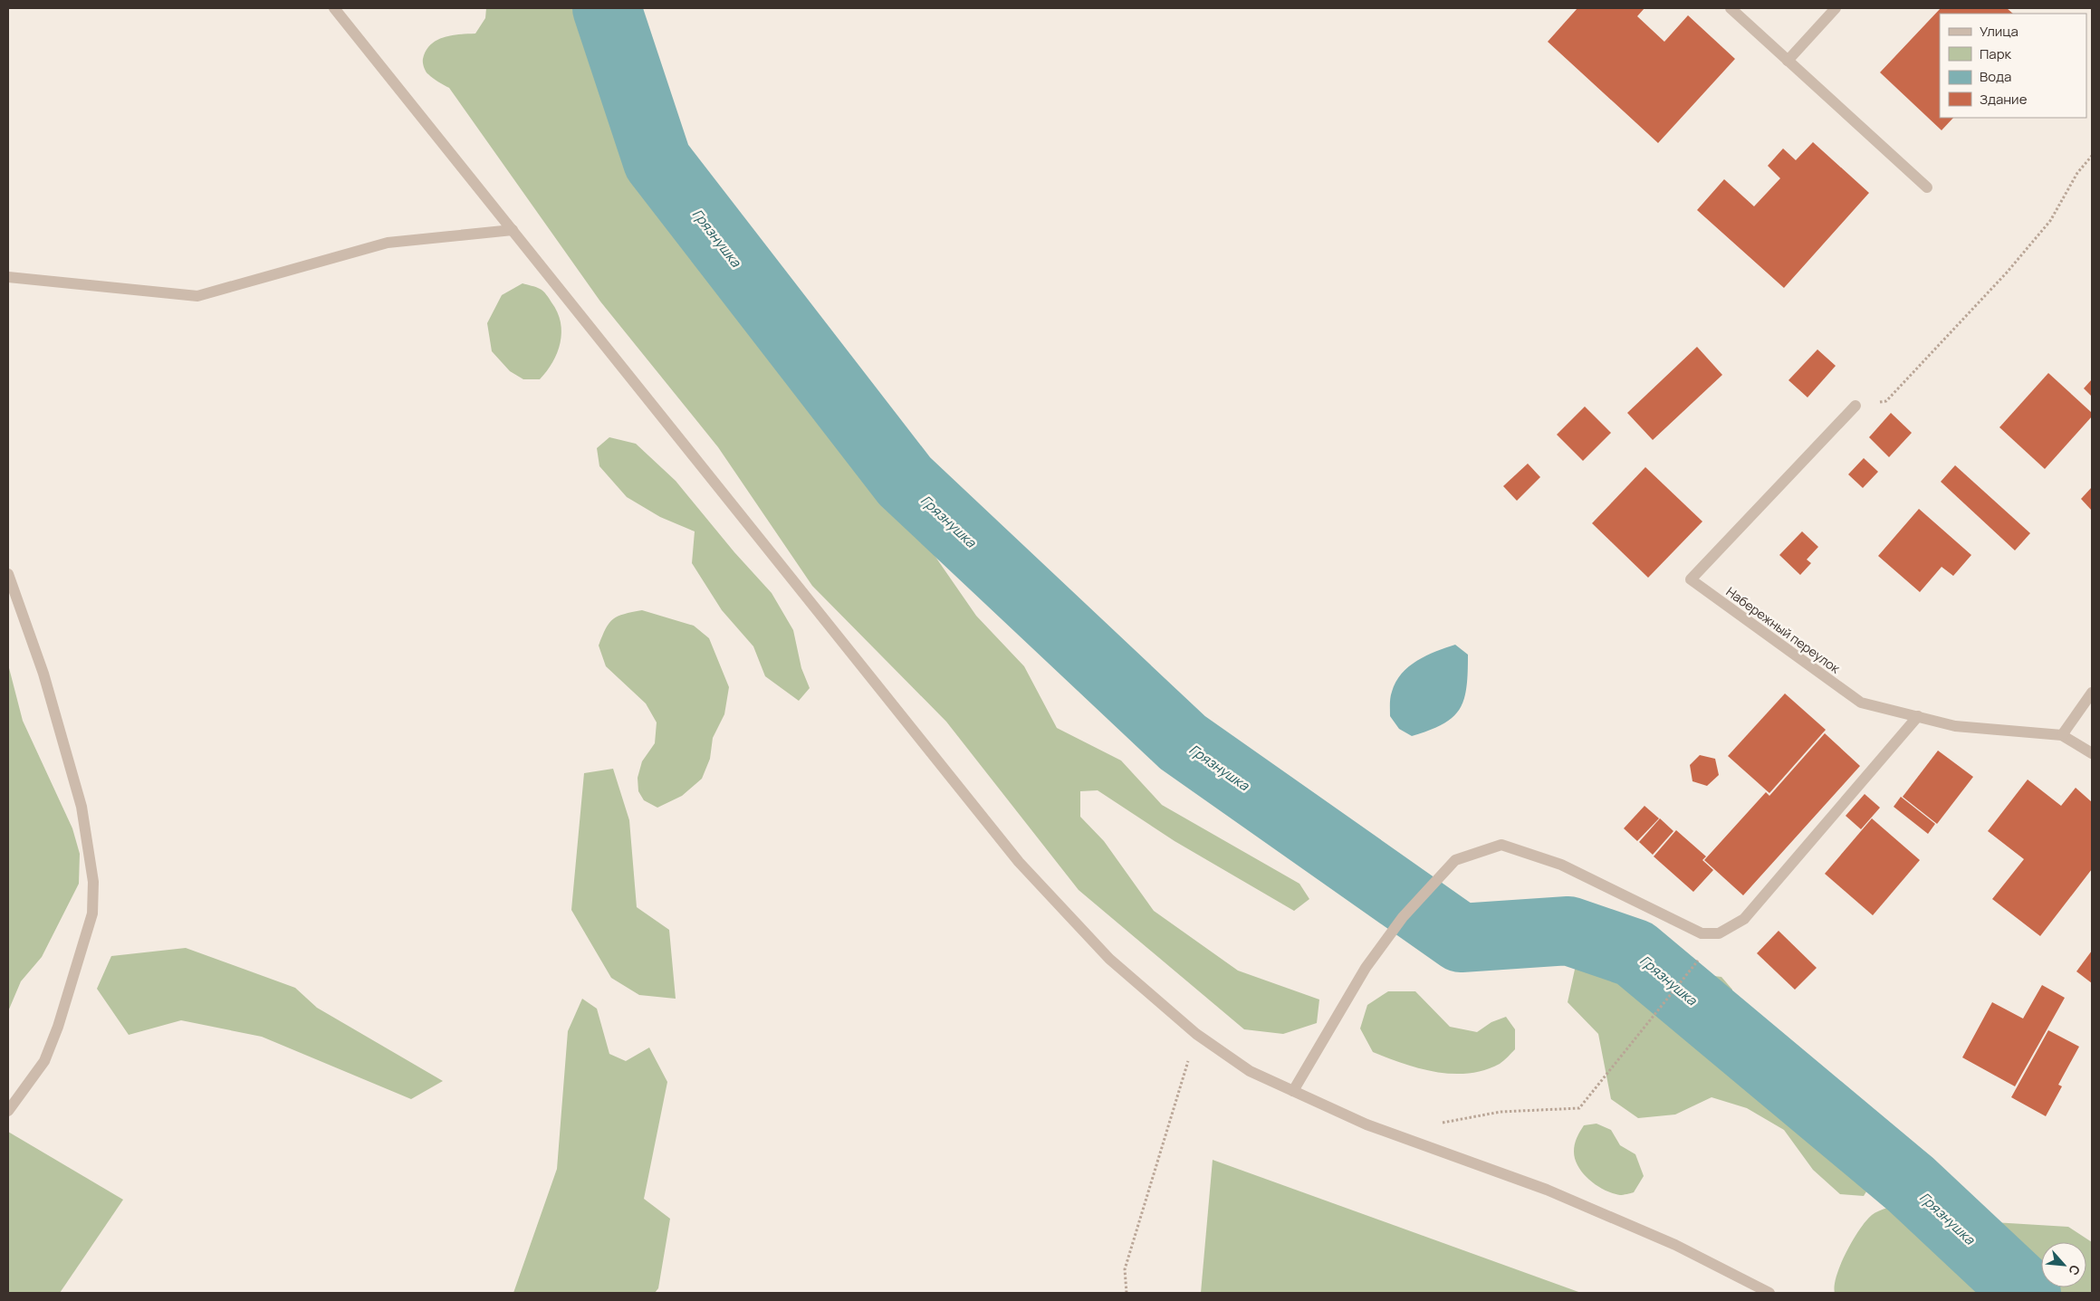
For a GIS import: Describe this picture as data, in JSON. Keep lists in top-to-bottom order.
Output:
{
  "streets": {
    "street": ["Набережный переулок"]
  },
  "water": ["Грязнушка"],
  "legend": [
    "Улица",
    "Парк",
    "Вода",
    "Здание"
  ],
  "north": "bottom right"
}
